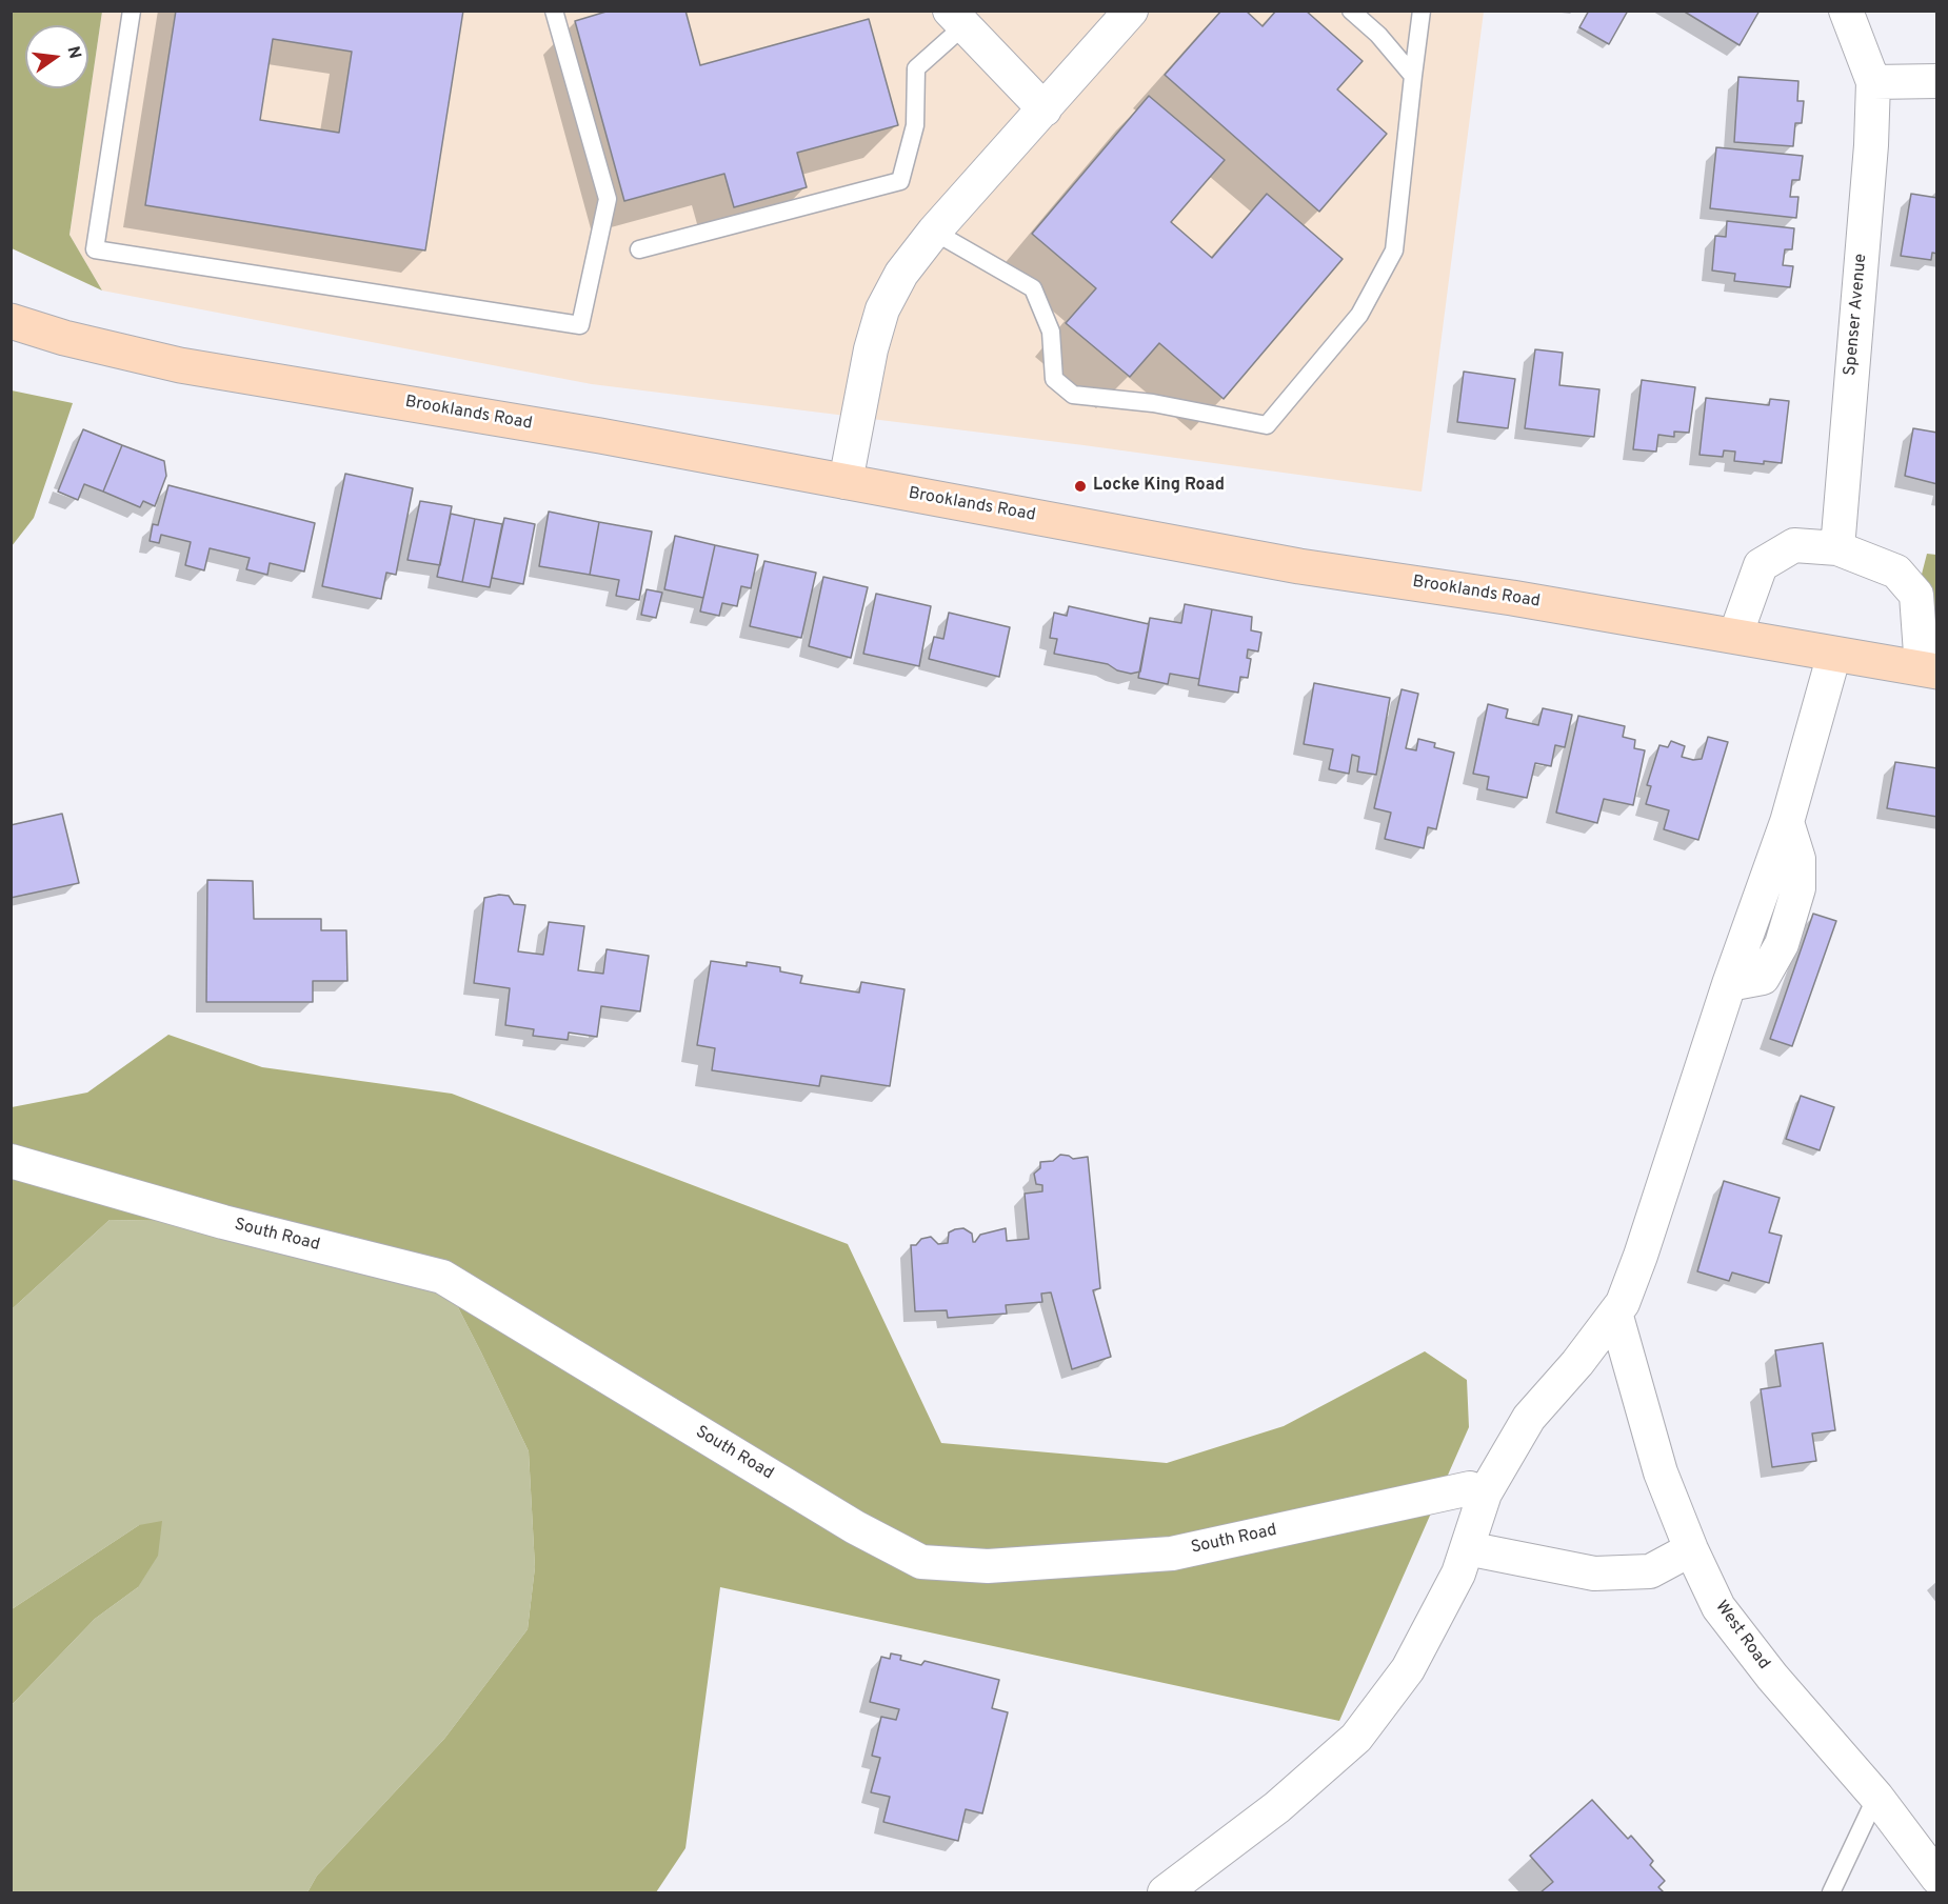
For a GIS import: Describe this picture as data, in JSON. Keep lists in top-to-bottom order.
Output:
{
  "streets": {
    "main road": ["Brooklands Road"],
    "street": ["Spenser Avenue", "South Road", "West Road"]
  },
  "places": ["Locke King Road"],
  "north": "right"
}
